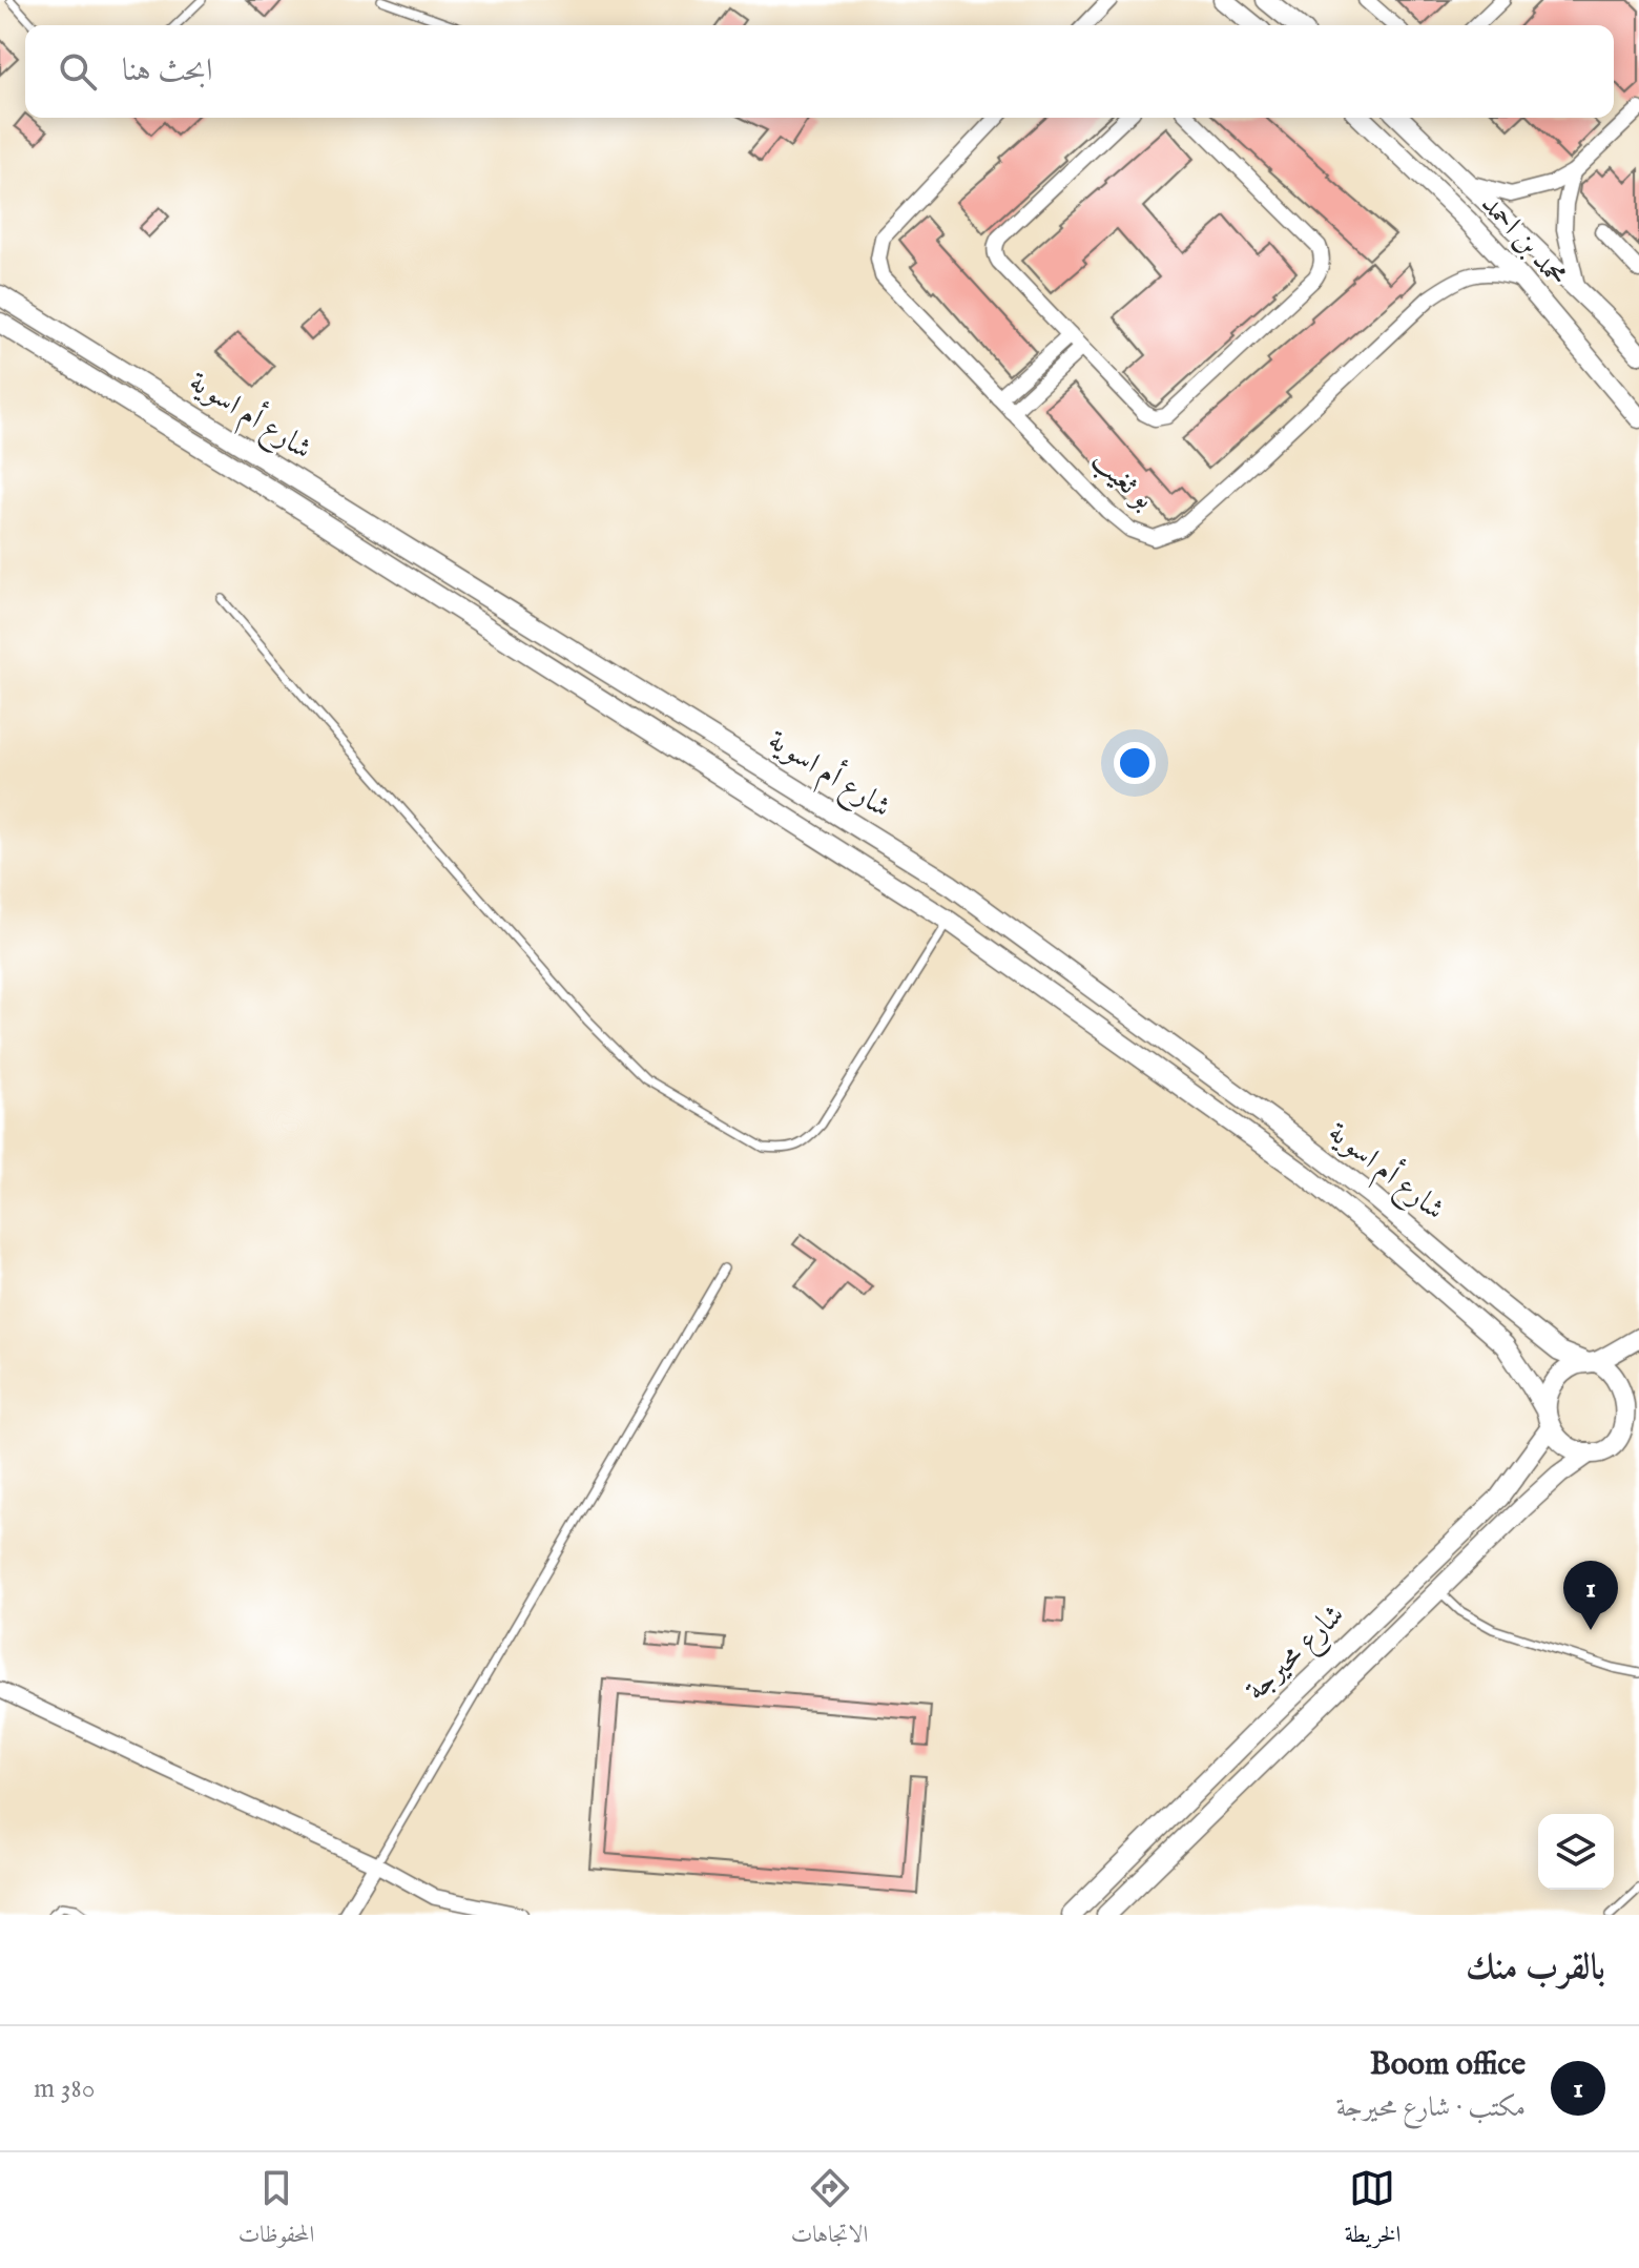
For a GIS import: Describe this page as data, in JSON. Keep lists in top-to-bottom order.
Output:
{
  "streets": {
    "street": [
      "محمد بن احمد",
      "شارع أم اسوية",
      "بو ثغيب",
      "شارع محيرجة"
    ]
  },
  "crossings": [
    ["محمد بن احمد", "بو ثغيب"],
    ["شارع أم اسوية", "شارع محيرجة"]
  ],
  "page": {
    "search": "ابحث هنا",
    "pins": "1",
    "heading": "بالقرب منك",
    "list": [
      {
        "mark": "1",
        "name": "Boom office",
        "note": "مكتب · شارع محيرجة",
        "value": "380 m"
      }
    ],
    "nav": ["الخريطة", "الاتجاهات", "المحفوظات"]
  }
}
